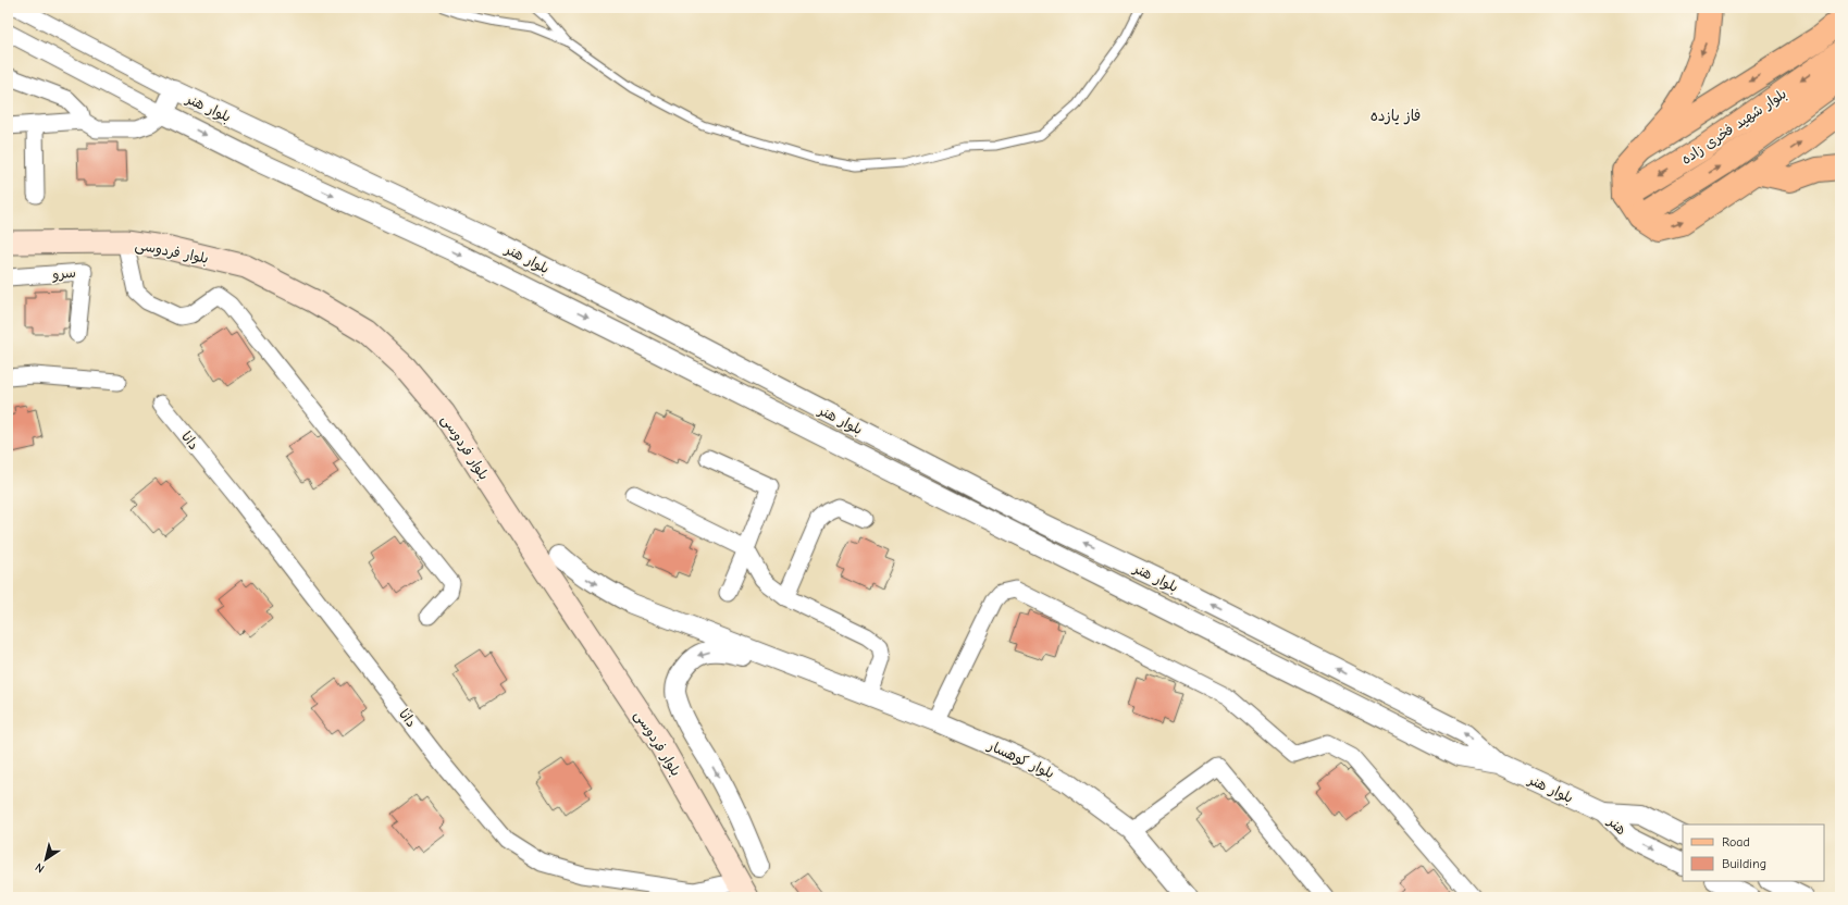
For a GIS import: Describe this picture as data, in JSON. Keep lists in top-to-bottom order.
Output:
{
  "streets": {
    "main road": ["بلوار شهید فخری زاده", "بلوار فردوسی"],
    "street": [
      "بلوار هنر",
      "سرو",
      "دانا",
      "بلوار کوهسار",
      "هنر"
    ]
  },
  "crossings": [
    ["بلوار هنر", "هنر"],
    ["بلوار فردوسی", "دانا"]
  ],
  "districts": ["فاز یازده"],
  "legend": ["Road", "Building"],
  "north": "bottom left"
}
